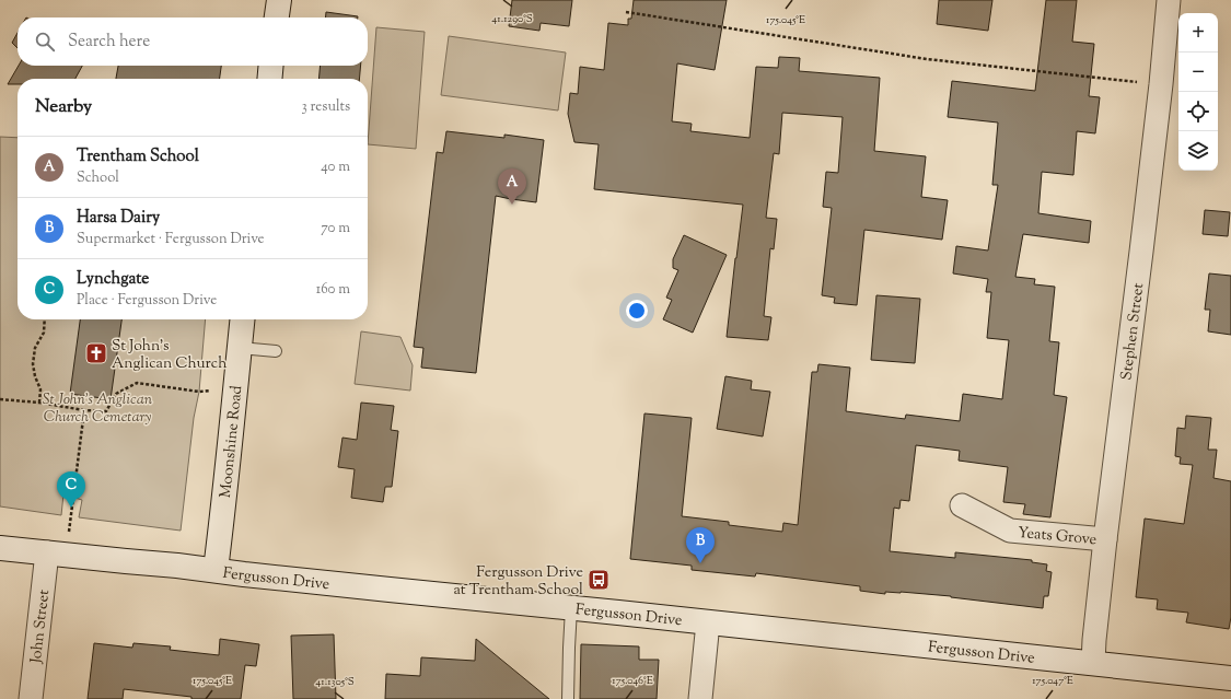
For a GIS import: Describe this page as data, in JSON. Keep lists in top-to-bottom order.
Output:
{
  "streets": {
    "main road": ["Moonshine Road", "Fergusson Drive"],
    "street": ["Stephen Street", "Yeats Grove", "John Street"]
  },
  "crossings": [
    ["Stephen Street", "Yeats Grove"],
    ["Stephen Street", "Fergusson Drive"],
    ["Moonshine Road", "Fergusson Drive"],
    ["Fergusson Drive", "John Street"]
  ],
  "parks": ["St John's Anglican Church Cemetary"],
  "places": {
    "church": ["St John's Anglican Church"],
    "bus stop": ["Fergusson Drive at Trentham School"]
  },
  "page": {
    "map_buttons": ["+", "−"],
    "search": "Search here",
    "heading": ["Nearby", "3 results"],
    "list": [
      {
        "mark": "A",
        "name": "Trentham School",
        "note": "School",
        "value": "40 m"
      },
      {
        "mark": "B",
        "name": "Harsa Dairy",
        "note": "Supermarket · Fergusson Drive",
        "value": "70 m"
      },
      {
        "mark": "C",
        "name": "Lynchgate",
        "note": "Place · Fergusson Drive",
        "value": "160 m"
      }
    ],
    "pins": ["A", "C", "B"]
  },
  "coordinates": [
    "41.1290°S",
    "175.045°E",
    "175.046°E",
    "175.047°E",
    "41.1305°S"
  ]
}
